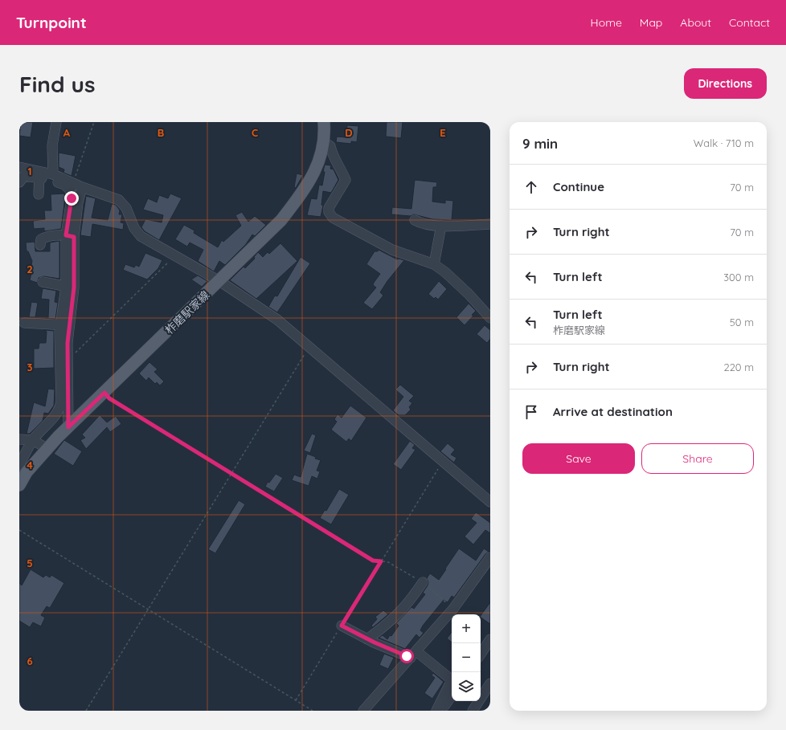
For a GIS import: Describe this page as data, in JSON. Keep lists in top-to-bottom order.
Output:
{
  "streets": {
    "main road": ["柞磨駅家線"]
  },
  "page": {
    "header": "Turnpoint",
    "nav": [
      "Home",
      "Map",
      "About",
      "Contact"
    ],
    "buttons": [
      "Directions",
      ["Save", "Share"]
    ],
    "title": "Find us",
    "heading": ["9 min", "Walk · 710 m"],
    "list": [
      ["Continue", "70 m"],
      ["Turn right", "70 m"],
      ["Turn left", "300 m"],
      ["Turn left", "柞磨駅家線", "50 m"],
      ["Turn right", "220 m"],
      "Arrive at destination"
    ],
    "map_buttons": ["+", "−"]
  },
  "grid": {
    "columns": [
      "A",
      "B",
      "C",
      "D",
      "E"
    ],
    "rows": [
      "1",
      "2",
      "3",
      "4",
      "5",
      "6"
    ]
  }
}
